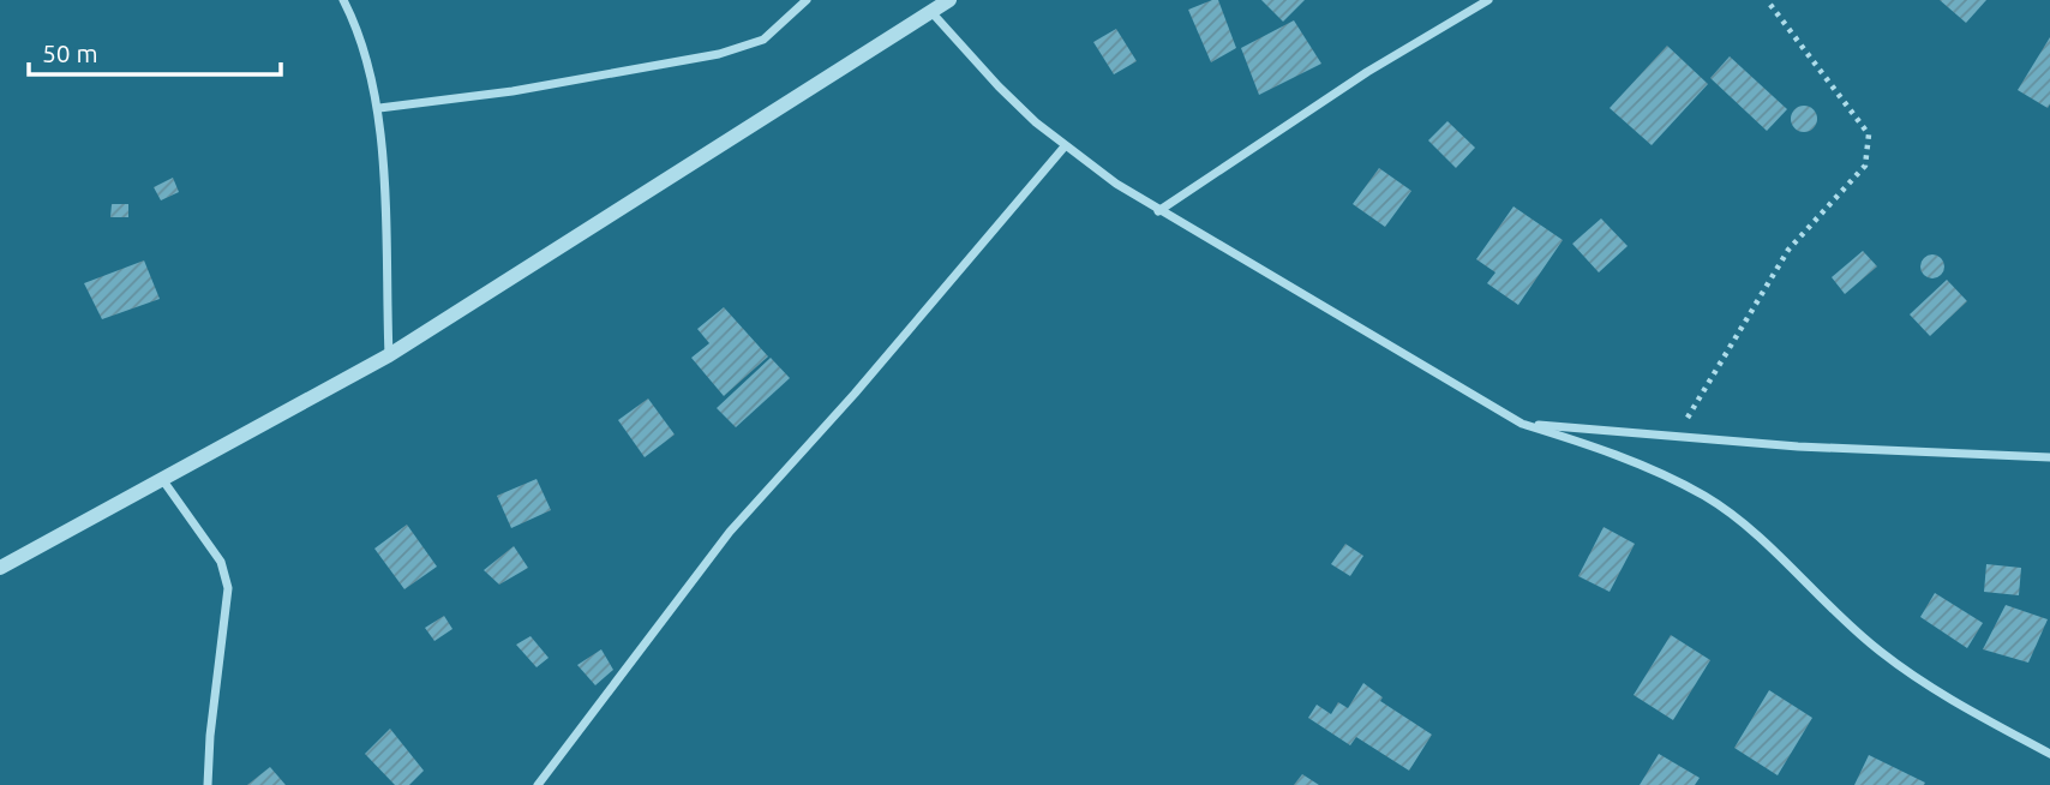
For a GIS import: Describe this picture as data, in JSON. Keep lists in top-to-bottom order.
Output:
{
  "scale_bar": "50 m"
}
